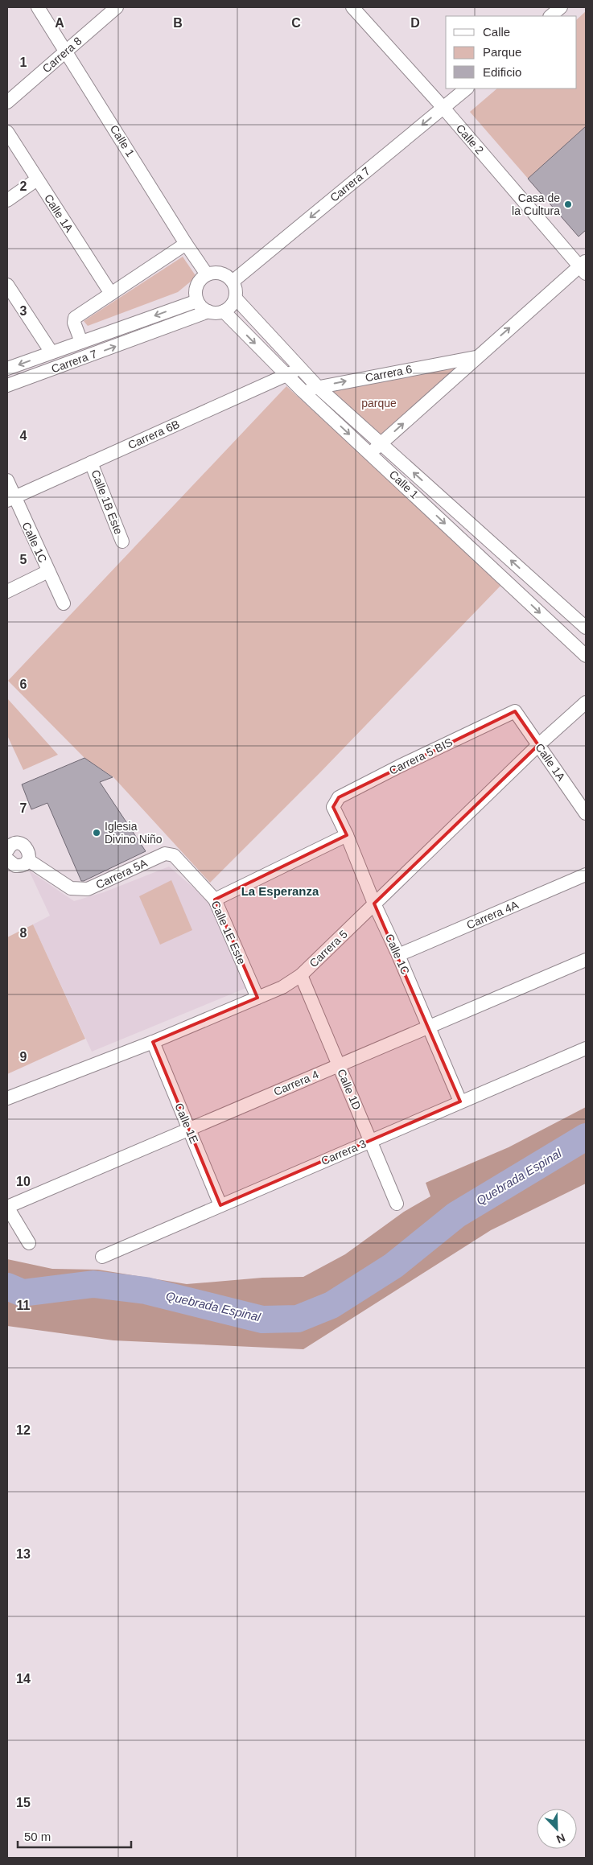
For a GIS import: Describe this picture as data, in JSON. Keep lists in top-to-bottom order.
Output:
{
  "streets": {
    "street": [
      "Carrera 8",
      "Calle 2",
      "Calle 1",
      "Carrera 7",
      "Calle 1A",
      "Carrera 6",
      "Carrera 6B",
      "Calle 1B Este",
      "Calle 1C",
      "Carrera 5 BIS",
      "Carrera 5A",
      "Carrera 4A",
      "Calle 1E Este",
      "Carrera 5",
      "Carrera 4",
      "Calle 1D",
      "Calle 1E",
      "Carrera 3"
    ]
  },
  "crossings": [
    ["Carrera 8", "Calle 1"],
    ["Calle 2", "Carrera 7"],
    ["Calle 1", "Carrera 7"],
    ["Calle 1", "Carrera 6"],
    ["Calle 1", "Carrera 6B"],
    ["Calle 1A", "Carrera 5 BIS"],
    ["Calle 1A", "Carrera 5"],
    ["Carrera 6B", "Calle 1B Este"],
    ["Carrera 6B", "Calle 1C"],
    ["Calle 1C", "Carrera 5 BIS"],
    ["Calle 1C", "Carrera 4A"],
    ["Calle 1C", "Carrera 5"],
    ["Calle 1C", "Carrera 4"],
    ["Calle 1C", "Carrera 3"],
    ["Carrera 5A", "Calle 1E Este"],
    ["Calle 1E Este", "Carrera 5"],
    ["Carrera 5", "Calle 1D"],
    ["Carrera 5", "Calle 1E"],
    ["Carrera 4", "Calle 1D"],
    ["Carrera 4", "Calle 1E"],
    ["Calle 1D", "Carrera 3"],
    ["Calle 1E", "Carrera 3"]
  ],
  "one_way": ["Carrera 6"],
  "districts": ["La Esperanza"],
  "water": ["Quebrada Espinal"],
  "parks": ["parque"],
  "places": ["Casa de la Cultura", "Iglesia Divino Niño"],
  "legend": ["Calle", "Parque", "Edificio"],
  "scale_bar": "50 m",
  "north": "bottom right",
  "grid": {
    "columns": [
      "A",
      "B",
      "C",
      "D"
    ],
    "rows": [
      "1",
      "2",
      "3",
      "4",
      "5",
      "6",
      "7",
      "8",
      "9",
      "10",
      "11",
      "12",
      "13",
      "14",
      "15"
    ]
  }
}
